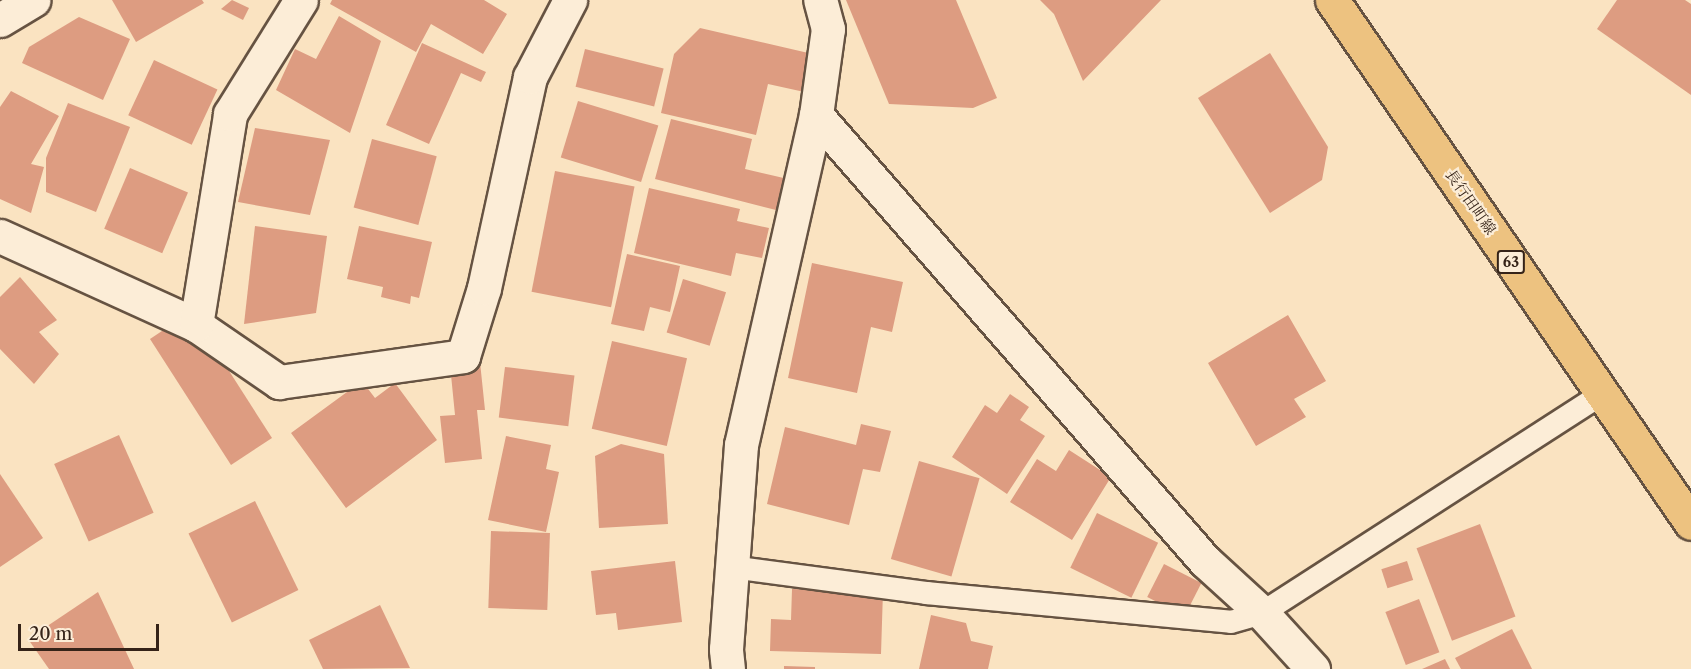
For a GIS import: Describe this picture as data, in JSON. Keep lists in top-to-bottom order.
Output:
{
  "streets": {
    "main road": ["長行田町線", "63"]
  },
  "scale_bar": "20 m"
}
